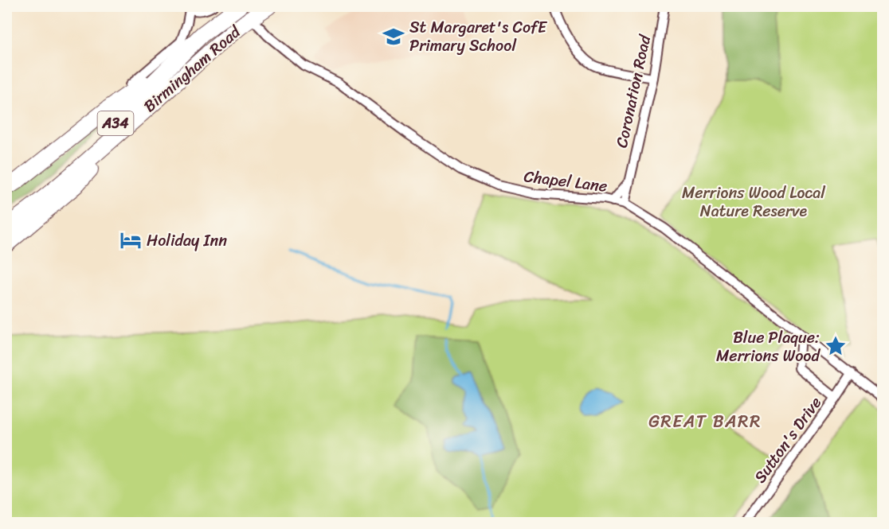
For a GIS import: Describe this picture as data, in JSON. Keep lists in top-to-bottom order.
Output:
{
  "streets": {
    "highway": ["Birmingham Road", "A34"],
    "street": ["Coronation Road", "Chapel Lane", "Sutton's Drive"]
  },
  "crossings": [
    ["Birmingham Road", "Chapel Lane"],
    ["Coronation Road", "Chapel Lane"],
    ["Chapel Lane", "Sutton's Drive"]
  ],
  "districts": ["GREAT BARR"],
  "parks": ["Merrions Wood Local Nature Reserve"],
  "places": {
    "school or university": ["St Margaret's CofE Primary School"],
    "hotel": ["Holiday Inn"],
    "place": ["Blue Plaque: Merrions Wood"]
  }
}
